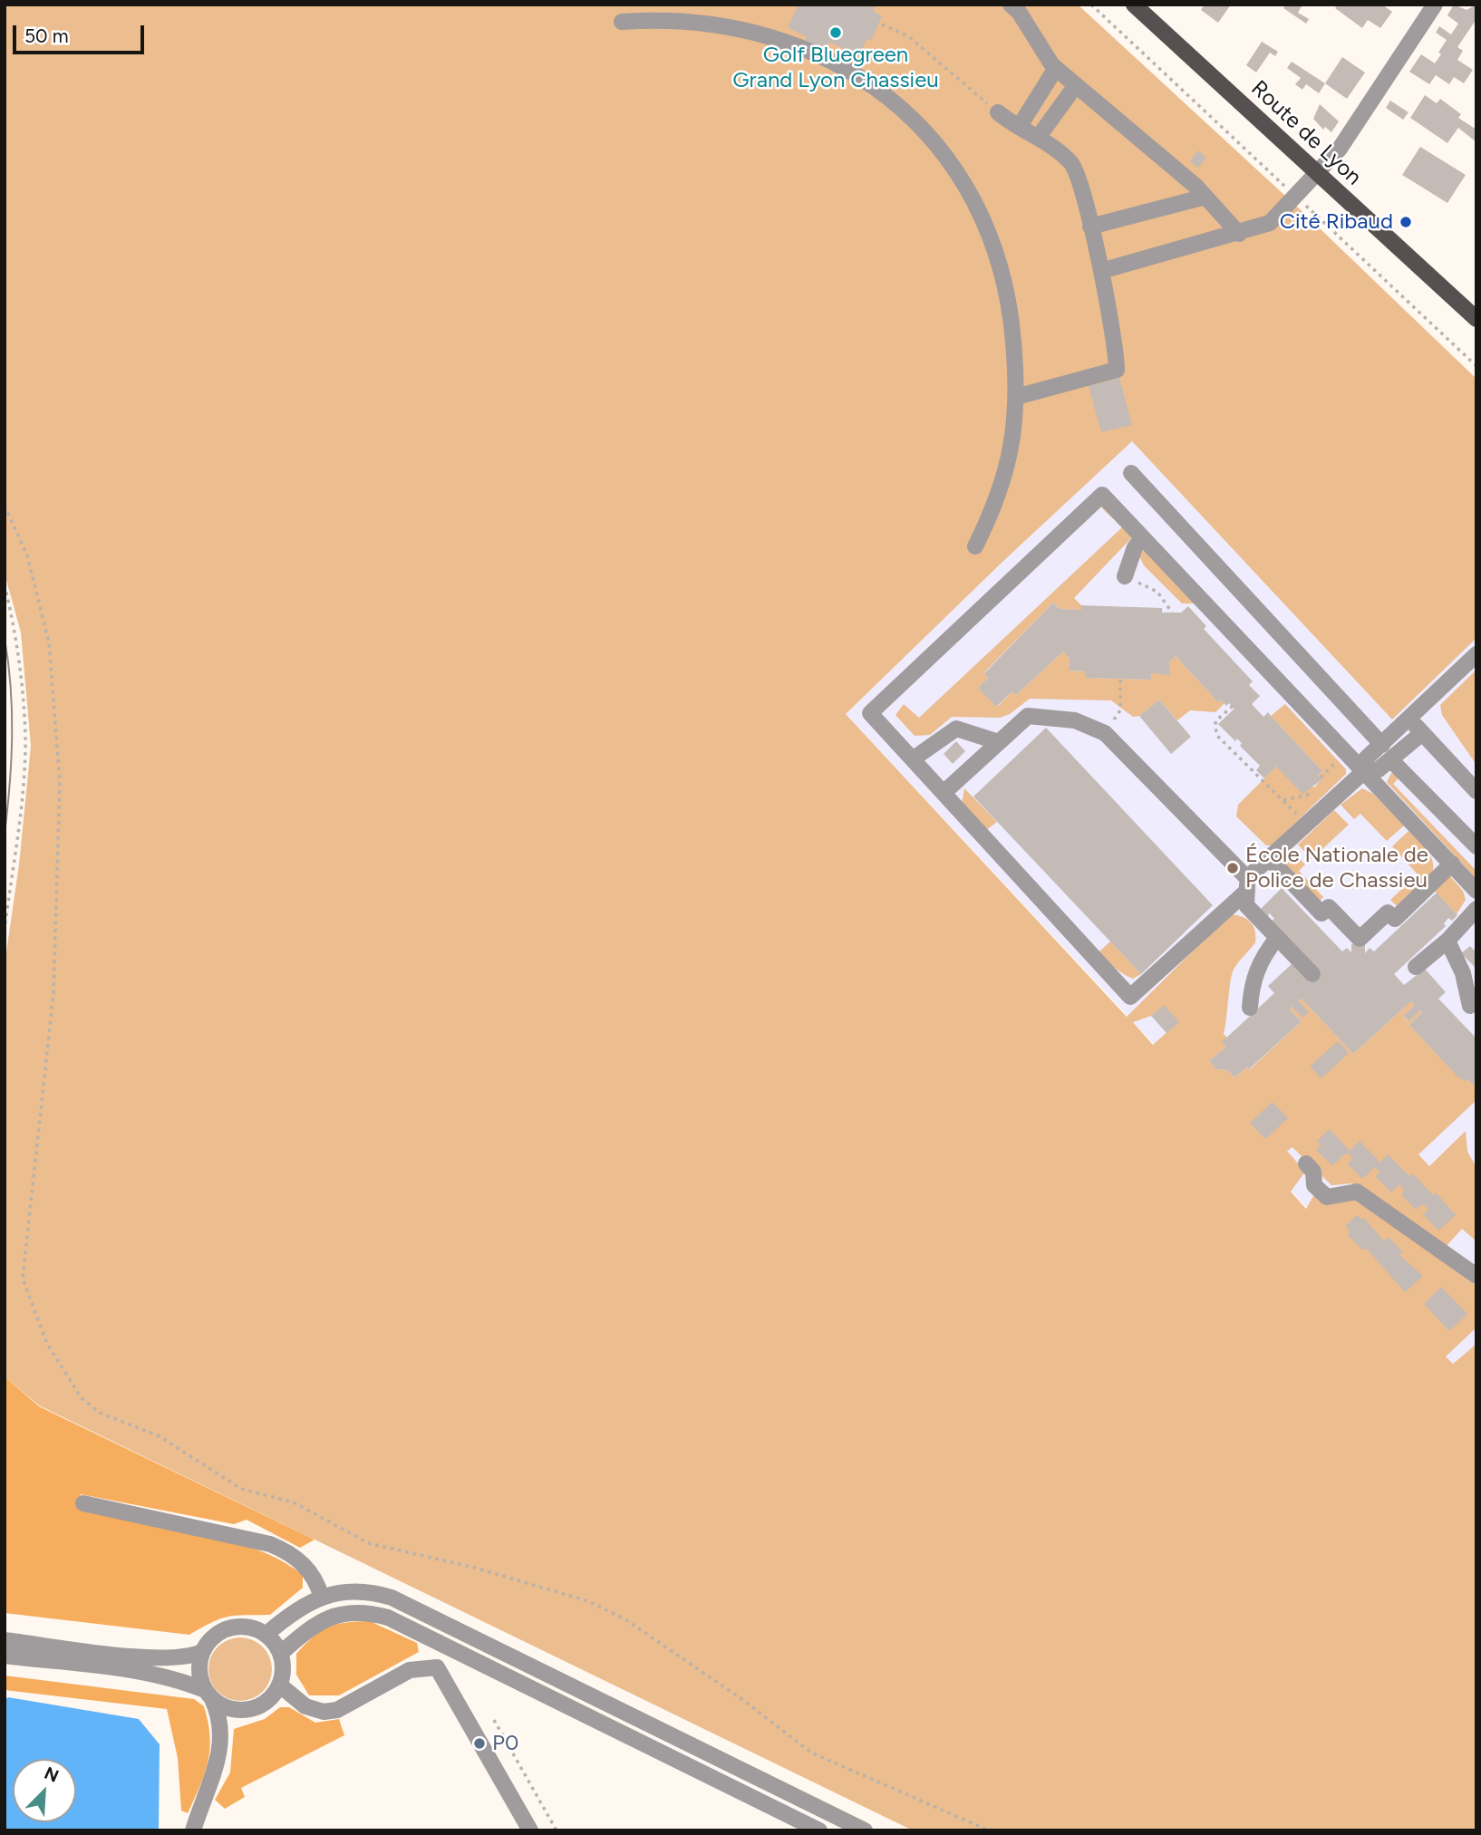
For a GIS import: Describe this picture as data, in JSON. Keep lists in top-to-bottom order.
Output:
{
  "streets": {
    "main road": ["Route de Lyon"]
  },
  "places": [
    "Golf Bluegreen Grand Lyon Chassieu",
    "Cité Ribaud",
    "École Nationale de Police de Chassieu",
    "P0"
  ],
  "scale_bar": "50 m",
  "north": "top right"
}
